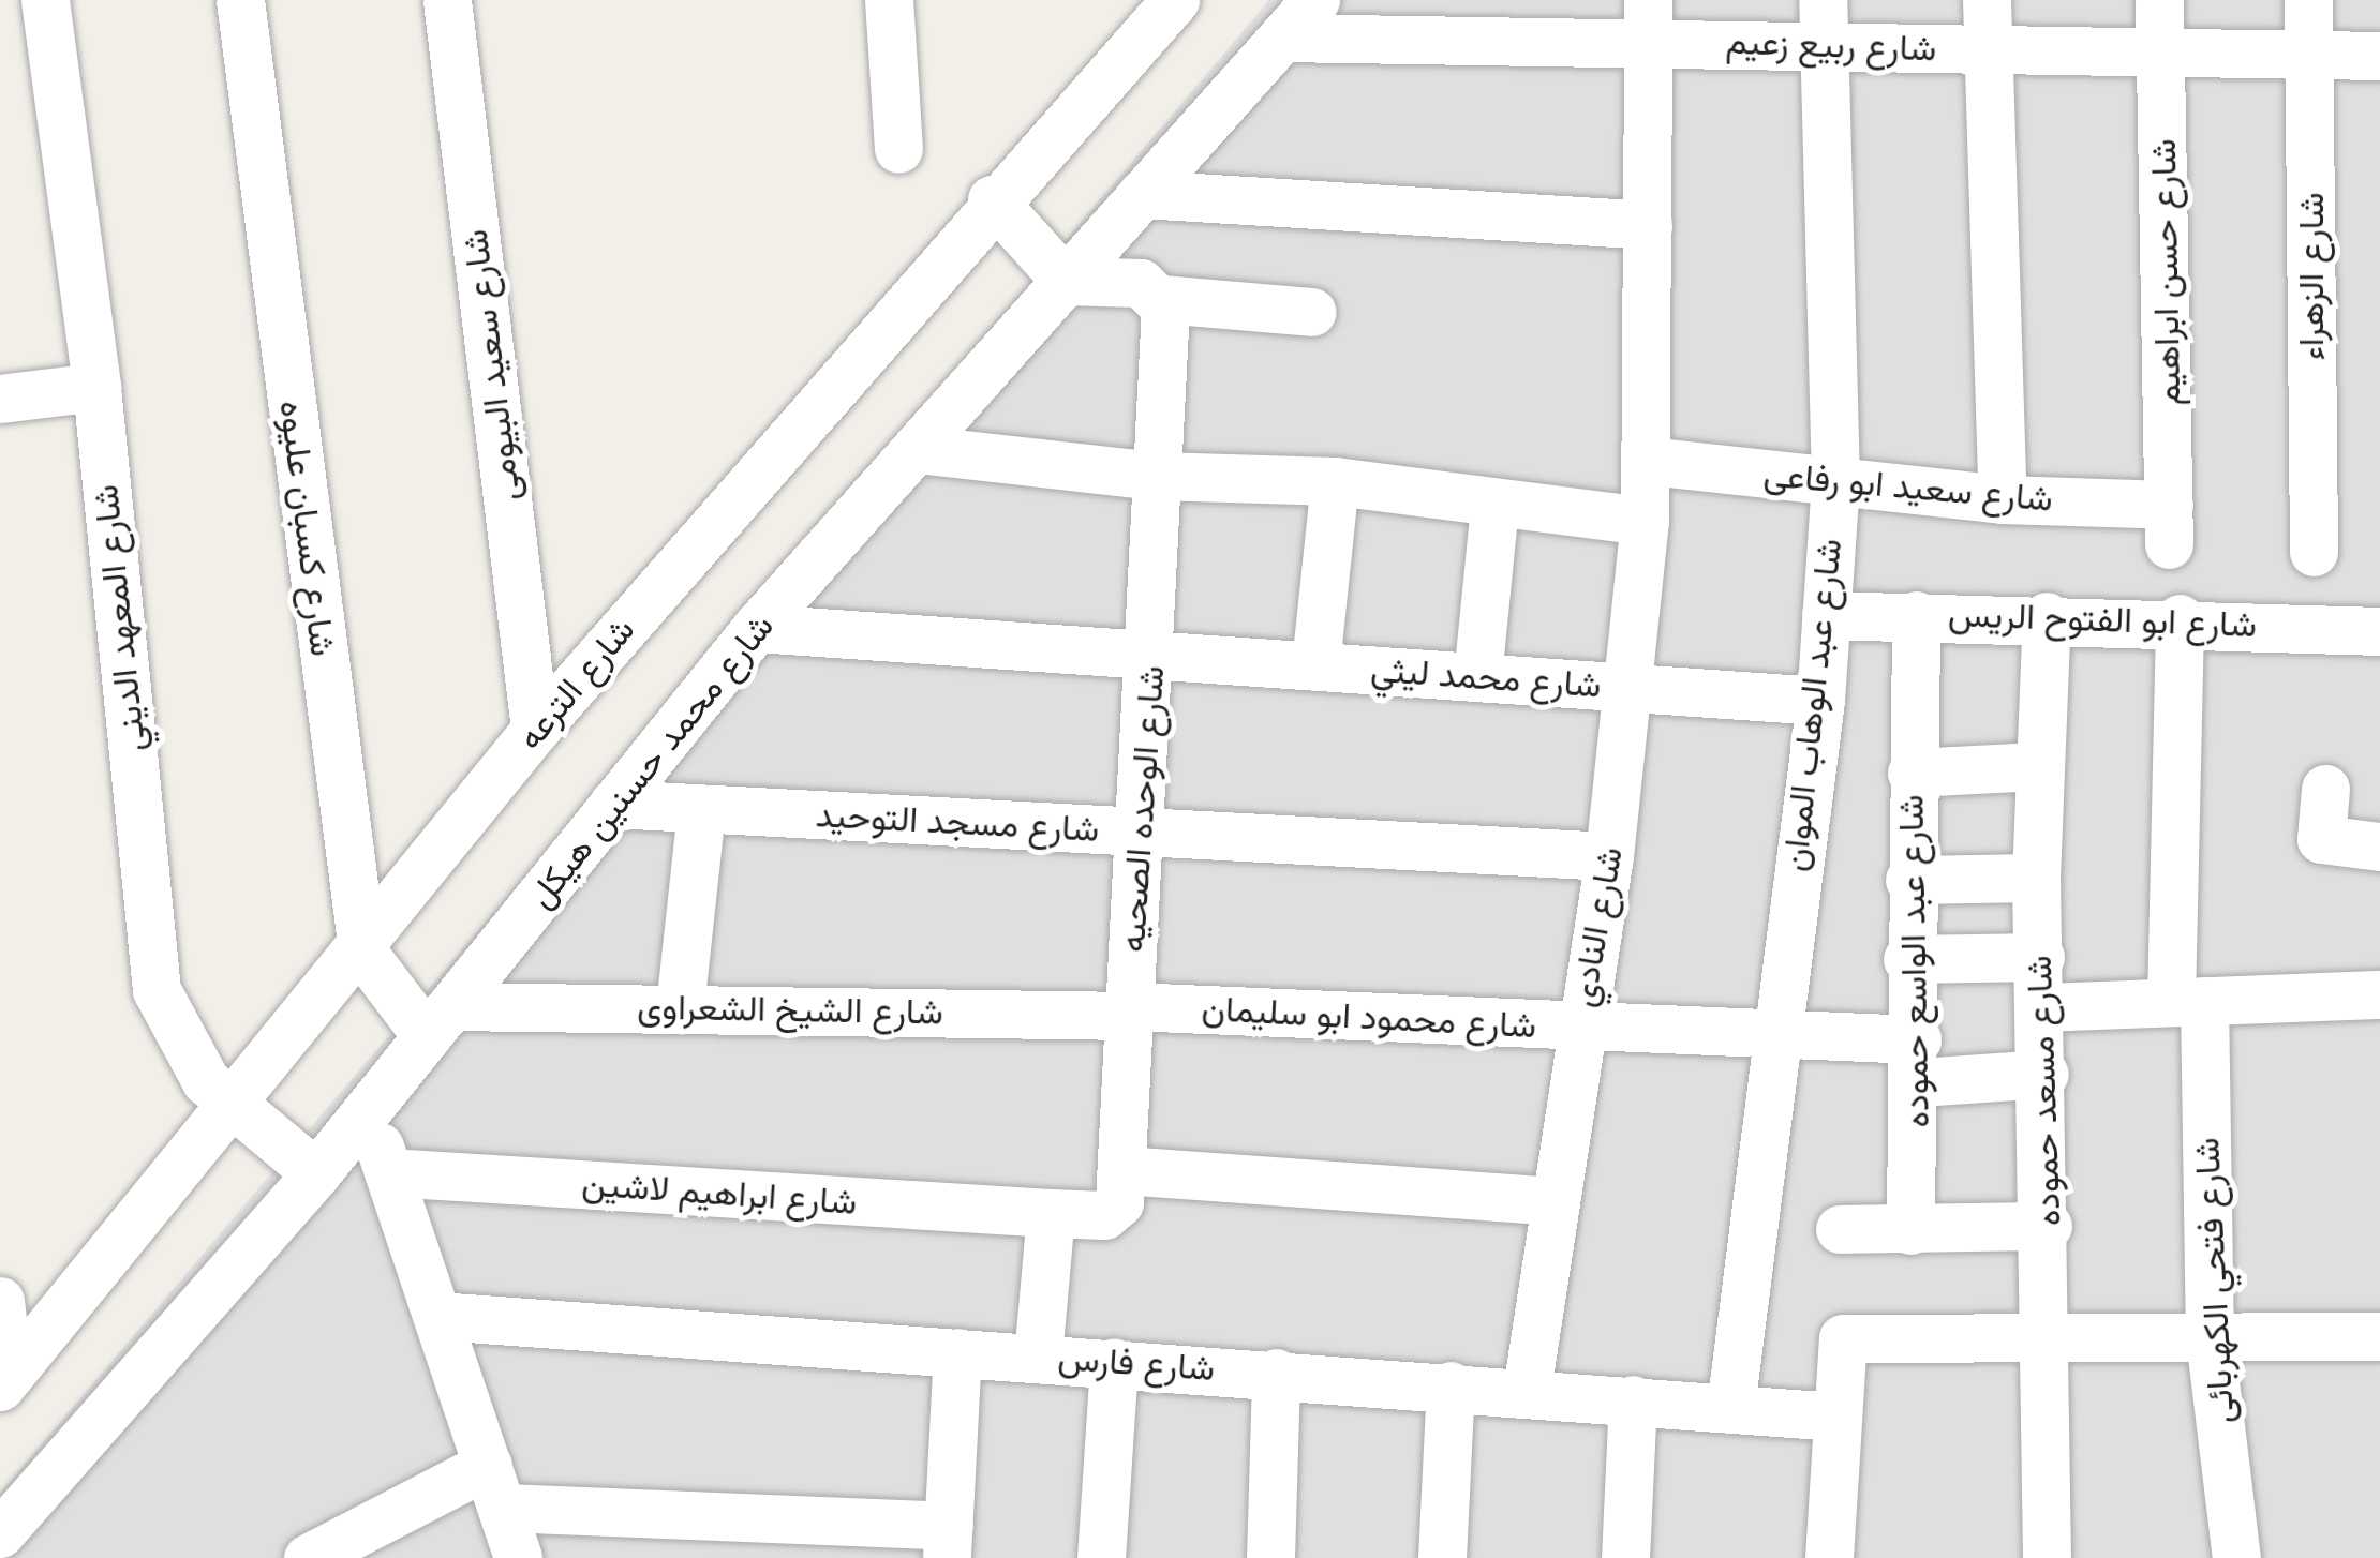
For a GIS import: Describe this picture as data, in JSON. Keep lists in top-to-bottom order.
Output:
{
  "streets": {
    "street": [
      "شارع ربيع زعيم",
      "شارع حسن ابراهيم",
      "شارع الزهراء",
      "شارع سعيد البيومى",
      "شارع سعيد ابو رفاعى",
      "شارع كسبان عليوه",
      "شارع المعهد الديني",
      "شارع ابو الفتوح الريس",
      "شارع محمد ليثي",
      "شارع الترعه",
      "شارع عبد الوهاب الموان",
      "شارع محمد حسنين هيكل",
      "شارع الوحده الصحيه",
      "شارع مسجد التوحيد",
      "شارع النادي",
      "شارع عبد الواسع حموده",
      "شارع الشيخ الشعراوى",
      "شارع محمود ابو سليمان",
      "شارع مسعد حموده",
      "شارع ابراهيم لاشين",
      "شارع فتحي الكهربائى",
      "شارع فارس"
    ]
  },
  "crossings": [
    ["شارع ربيع زعيم", "شارع حسن ابراهيم"],
    ["شارع ربيع زعيم", "شارع الزهراء"],
    ["شارع ربيع زعيم", "شارع عبد الوهاب الموان"],
    ["شارع ربيع زعيم", "شارع محمد حسنين هيكل"],
    ["شارع ربيع زعيم", "شارع النادي"],
    ["شارع حسن ابراهيم", "شارع سعيد ابو رفاعى"],
    ["شارع سعيد البيومى", "شارع الترعه"],
    ["شارع سعيد ابو رفاعى", "شارع عبد الوهاب الموان"],
    ["شارع سعيد ابو رفاعى", "شارع النادي"],
    ["شارع كسبان عليوه", "شارع الترعه"],
    ["شارع كسبان عليوه", "شارع محمد حسنين هيكل"],
    ["شارع كسبان عليوه", "شارع الشيخ الشعراوى"],
    ["شارع المعهد الديني", "شارع الترعه"],
    ["شارع المعهد الديني", "شارع محمد حسنين هيكل"],
    ["شارع ابو الفتوح الريس", "شارع عبد الوهاب الموان"],
    ["شارع ابو الفتوح الريس", "شارع عبد الواسع حموده"],
    ["شارع ابو الفتوح الريس", "شارع مسعد حموده"],
    ["شارع ابو الفتوح الريس", "شارع فتحي الكهربائى"],
    ["شارع محمد ليثي", "شارع عبد الوهاب الموان"],
    ["شارع محمد ليثي", "شارع محمد حسنين هيكل"],
    ["شارع محمد ليثي", "شارع الوحده الصحيه"],
    ["شارع محمد ليثي", "شارع النادي"],
    ["شارع عبد الوهاب الموان", "شارع محمود ابو سليمان"],
    ["شارع عبد الوهاب الموان", "شارع فارس"],
    ["شارع محمد حسنين هيكل", "شارع مسجد التوحيد"],
    ["شارع محمد حسنين هيكل", "شارع الشيخ الشعراوى"],
    ["شارع الوحده الصحيه", "شارع مسجد التوحيد"],
    ["شارع الوحده الصحيه", "شارع الشيخ الشعراوى"],
    ["شارع الوحده الصحيه", "شارع محمود ابو سليمان"],
    ["شارع مسجد التوحيد", "شارع النادي"],
    ["شارع النادي", "شارع محمود ابو سليمان"],
    ["شارع النادي", "شارع فارس"],
    ["شارع عبد الواسع حموده", "شارع محمود ابو سليمان"],
    ["شارع الشيخ الشعراوى", "شارع محمود ابو سليمان"],
    ["شارع محمود ابو سليمان", "شارع مسعد حموده"]
  ]
}
